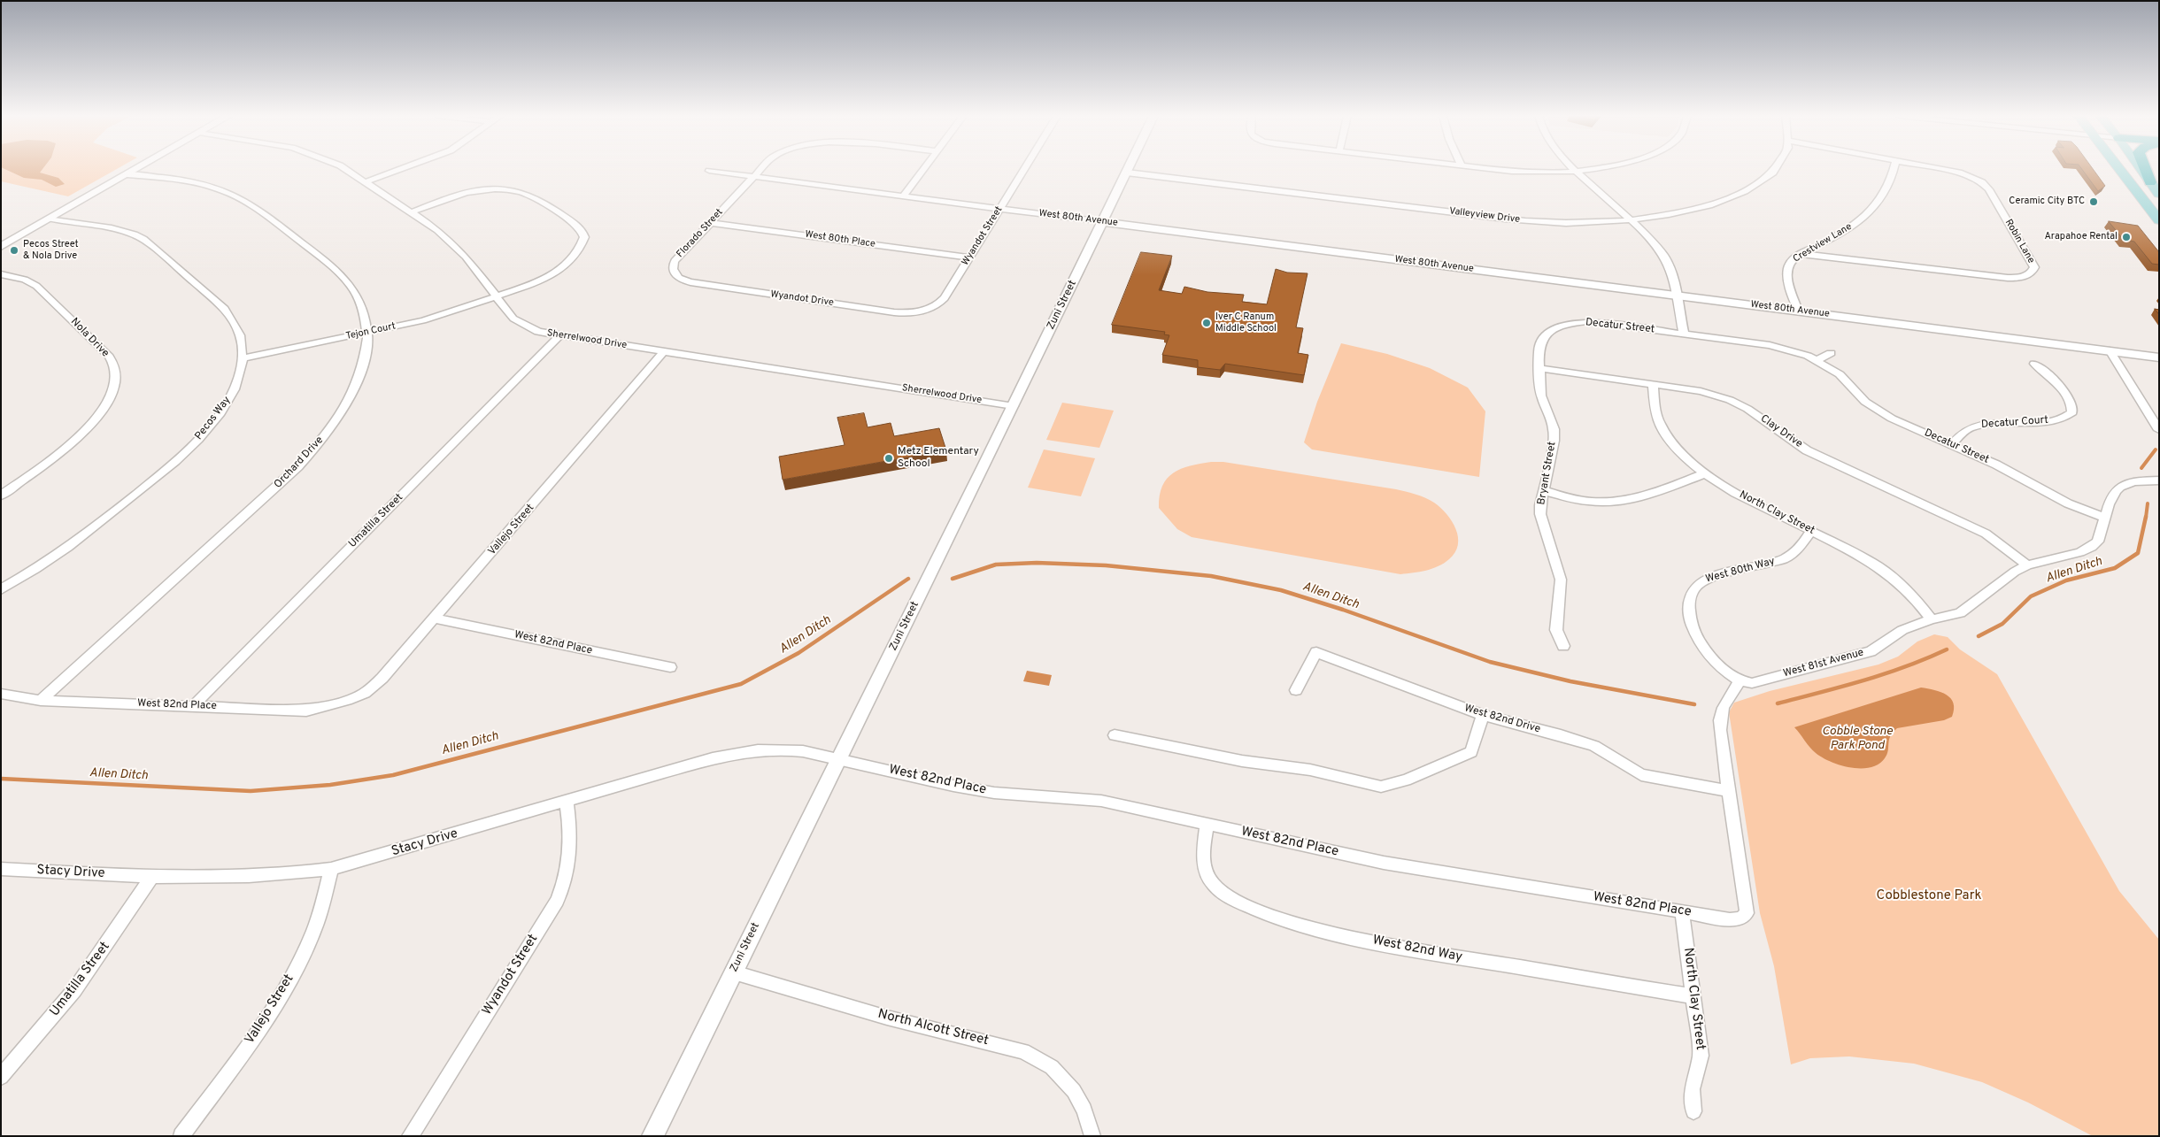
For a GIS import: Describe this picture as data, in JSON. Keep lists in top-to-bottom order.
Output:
{
  "streets": {
    "street": [
      "Valleyview Drive",
      "West 80th Avenue",
      "Florado Street",
      "Wyandot Street",
      "West 80th Place",
      "Robin Lane",
      "Crestview Lane",
      "Wyandot Drive",
      "Zuni Street",
      "Decatur Street",
      "Tejon Court",
      "Nola Drive",
      "Sherrelwood Drive",
      "Pecos Way",
      "Decatur Court",
      "Clay Drive",
      "Orchard Drive",
      "Bryant Street",
      "North Clay Street",
      "Umatilla Street",
      "Vallejo Street",
      "West 80th Way",
      "West 82nd Place",
      "West 81st Avenue",
      "West 82nd Drive",
      "Stacy Drive",
      "West 82nd Way",
      "North Alcott Street"
    ]
  },
  "crossings": [
    ["Valleyview Drive", "Zuni Street"],
    ["West 80th Avenue", "Florado Street"],
    ["West 80th Avenue", "Wyandot Street"],
    ["West 80th Avenue", "Crestview Lane"],
    ["West 80th Avenue", "Zuni Street"],
    ["Florado Street", "West 80th Place"],
    ["Florado Street", "Wyandot Drive"],
    ["Wyandot Street", "West 80th Place"],
    ["Wyandot Street", "Wyandot Drive"],
    ["Wyandot Street", "Stacy Drive"],
    ["Robin Lane", "Crestview Lane"],
    ["Zuni Street", "Sherrelwood Drive"],
    ["Zuni Street", "West 82nd Place"],
    ["Zuni Street", "Stacy Drive"],
    ["Zuni Street", "North Alcott Street"],
    ["Decatur Street", "Decatur Court"],
    ["Decatur Street", "Bryant Street"],
    ["Decatur Street", "West 81st Avenue"],
    ["Tejon Court", "Sherrelwood Drive"],
    ["Tejon Court", "Pecos Way"],
    ["Tejon Court", "Orchard Drive"],
    ["Sherrelwood Drive", "Umatilla Street"],
    ["Sherrelwood Drive", "Vallejo Street"],
    ["Clay Drive", "Bryant Street"],
    ["Clay Drive", "North Clay Street"],
    ["Clay Drive", "West 81st Avenue"],
    ["Orchard Drive", "West 82nd Place"],
    ["North Clay Street", "West 80th Way"],
    ["North Clay Street", "West 82nd Place"],
    ["North Clay Street", "West 81st Avenue"],
    ["North Clay Street", "West 82nd Way"],
    ["Umatilla Street", "West 82nd Place"],
    ["Umatilla Street", "Stacy Drive"],
    ["Vallejo Street", "West 82nd Place"],
    ["Vallejo Street", "Stacy Drive"],
    ["West 80th Way", "West 81st Avenue"],
    ["West 82nd Place", "West 82nd Drive"],
    ["West 82nd Place", "Stacy Drive"],
    ["West 82nd Place", "West 82nd Way"]
  ],
  "water": ["Allen Ditch", "Cobble Stone Park Pond"],
  "parks": ["Cobblestone Park"],
  "places": [
    "Ceramic City BTC",
    "Arapahoe Rental",
    "Pecos Street & Nola Drive",
    "Iver C Ranum Middle School",
    "Metz Elementary School"
  ]
}
